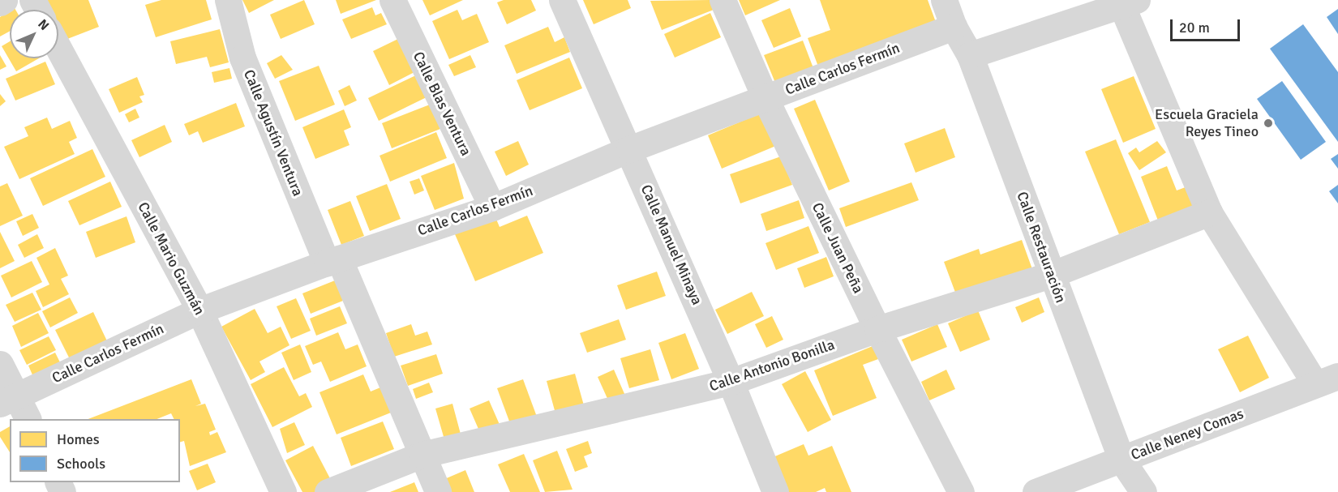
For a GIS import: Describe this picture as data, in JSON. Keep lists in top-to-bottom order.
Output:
{
  "streets": {
    "street": [
      "Calle Carlos Fermín",
      "Calle Blas Ventura",
      "Calle Agustín Ventura",
      "Calle Manuel Minaya",
      "Calle Restauración",
      "Calle Juan Peña",
      "Calle Mario Guzmán",
      "Calle Antonio Bonilla",
      "Calle Neney Comas"
    ]
  },
  "crossings": [
    ["Calle Carlos Fermín", "Calle Blas Ventura"],
    ["Calle Carlos Fermín", "Calle Agustín Ventura"],
    ["Calle Carlos Fermín", "Calle Manuel Minaya"],
    ["Calle Carlos Fermín", "Calle Restauración"],
    ["Calle Carlos Fermín", "Calle Juan Peña"],
    ["Calle Carlos Fermín", "Calle Mario Guzmán"],
    ["Calle Agustín Ventura", "Calle Antonio Bonilla"],
    ["Calle Manuel Minaya", "Calle Antonio Bonilla"],
    ["Calle Restauración", "Calle Antonio Bonilla"],
    ["Calle Restauración", "Calle Neney Comas"],
    ["Calle Juan Peña", "Calle Antonio Bonilla"]
  ],
  "places": ["Escuela Graciela Reyes Tineo"],
  "legend": ["Homes", "Schools"],
  "scale_bar": "20 m",
  "north": "top right"
}
